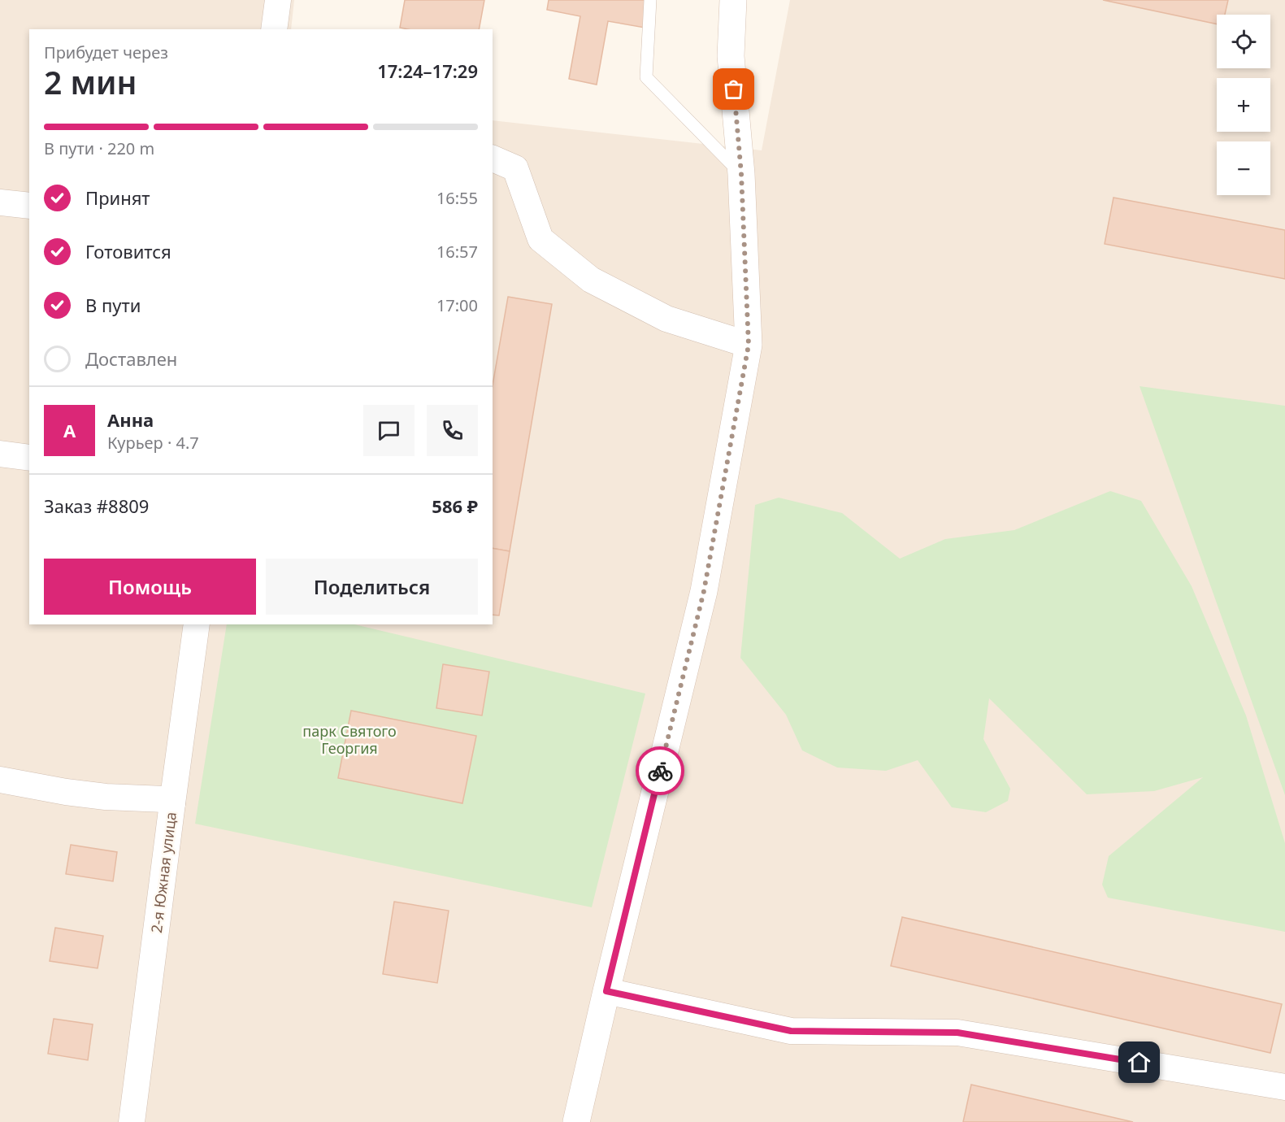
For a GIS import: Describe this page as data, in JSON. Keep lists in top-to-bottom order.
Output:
{
  "streets": {
    "street": ["2-я Южная улица"]
  },
  "parks": ["парк Святого Георгия"],
  "page": {
    "map_buttons": ["+", "−"],
    "heading": ["2 мин", "Прибудет через", "17:24–17:29"],
    "panel": [
      "Анна",
      "Курьер · 4.7",
      "Заказ #8809",
      "586 ₽"
    ],
    "bar": "В пути · 220 m",
    "list": [
      ["Принят", "16:55"],
      ["Готовится", "16:57"],
      ["В пути", "17:00"],
      "Доставлен"
    ],
    "round": "А",
    "buttons": ["Помощь", "Поделиться"]
  }
}
